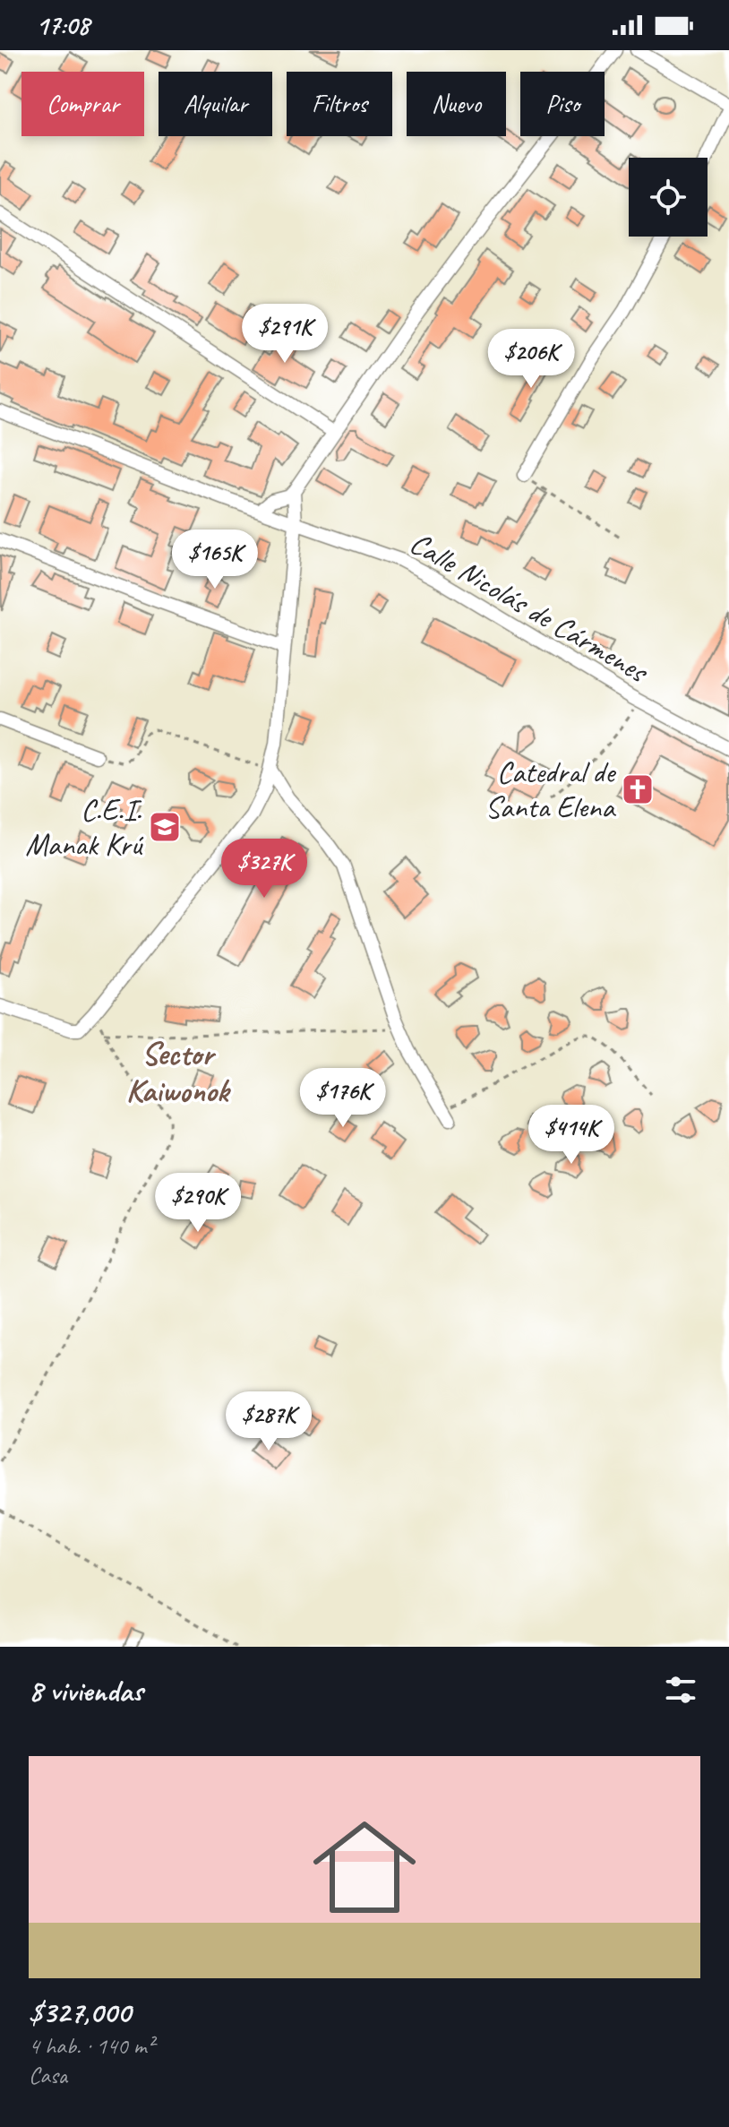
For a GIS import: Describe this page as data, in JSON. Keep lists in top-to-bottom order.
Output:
{
  "streets": {
    "street": ["Calle Nicolás de Cármenes"]
  },
  "districts": ["Sector Kaiwonok"],
  "places": {
    "church": ["Catedral de Santa Elena"],
    "school or university": ["C.E.I. Manak Krú"]
  },
  "page": {
    "status": "17:08",
    "chip": [
      "Comprar",
      "Alquilar",
      "Filtros",
      "Nuevo",
      "Piso"
    ],
    "price": [
      "$291K",
      "$206K",
      "$165K",
      "$327K",
      "$176K",
      "$414K",
      "$290K",
      "$287K"
    ],
    "heading": "8 viviendas",
    "list": [
      {
        "name": "$327,000",
        "note": "4 hab. · 140 m² · Casa"
      }
    ]
  }
}
